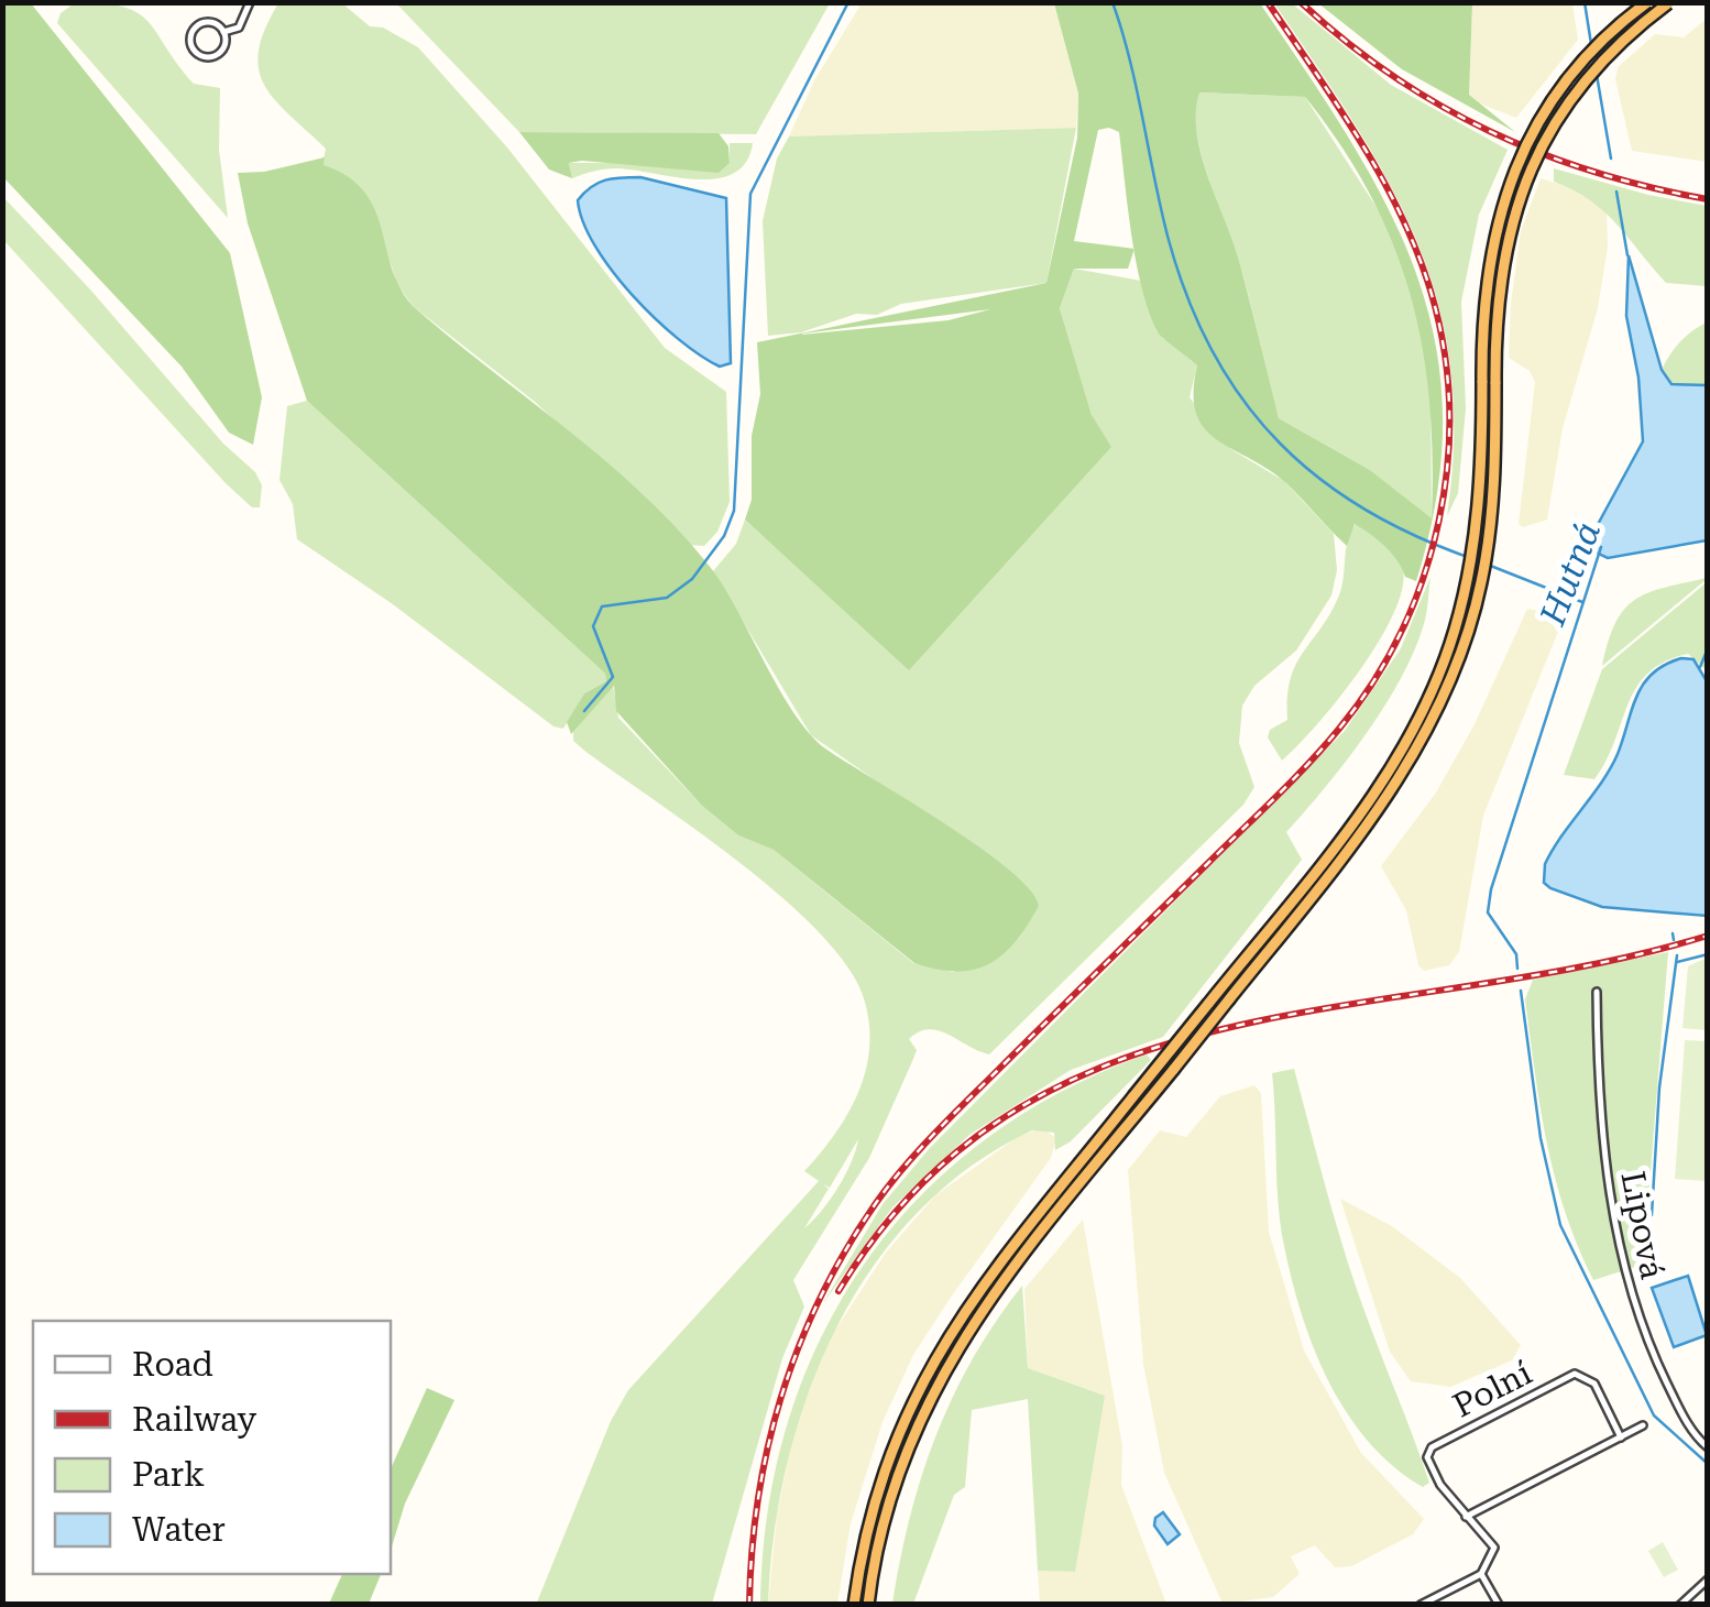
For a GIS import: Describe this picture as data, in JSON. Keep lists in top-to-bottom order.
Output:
{
  "streets": {
    "street": ["Lipová", "Polní"]
  },
  "water": ["Hutná"],
  "legend": [
    "Road",
    "Railway",
    "Park",
    "Water"
  ]
}
